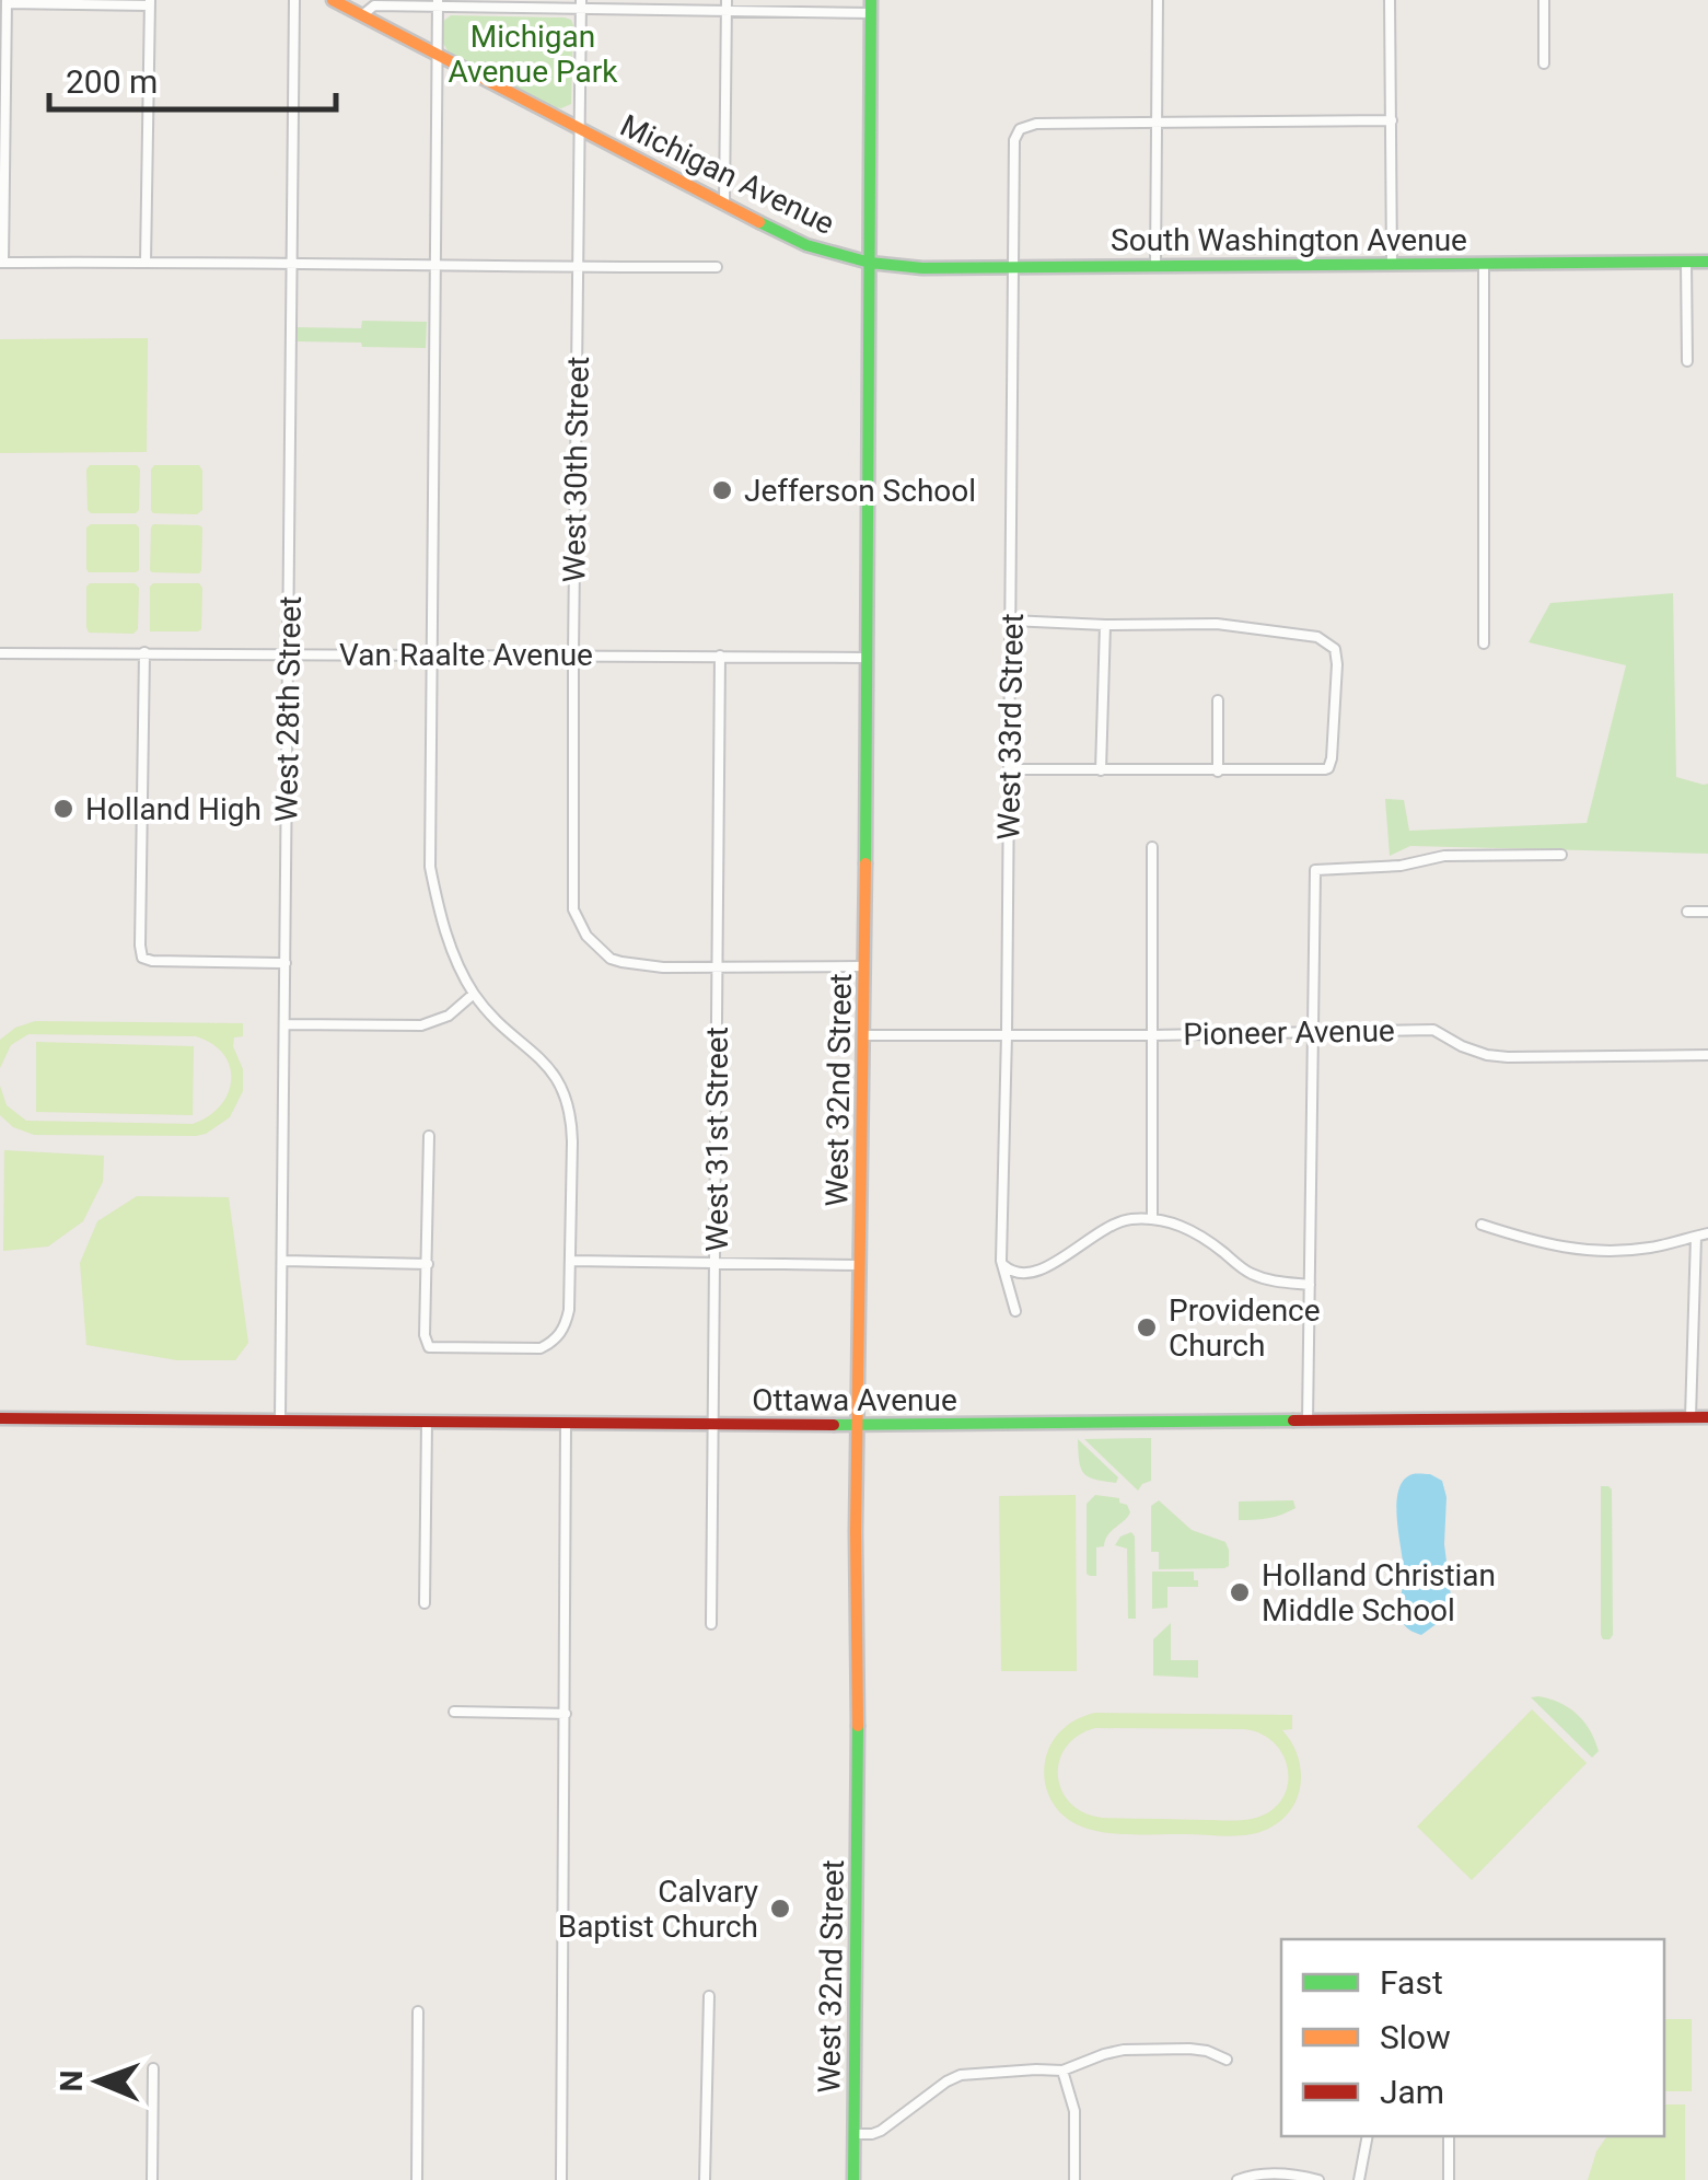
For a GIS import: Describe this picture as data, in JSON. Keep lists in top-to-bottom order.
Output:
{
  "streets": {
    "street": [
      "Michigan Avenue",
      "South Washington Avenue",
      "West 30th Street",
      "Van Raalte Avenue",
      "West 28th Street",
      "West 33rd Street",
      "Pioneer Avenue",
      "West 32nd Street",
      "West 31st Street",
      "Ottawa Avenue"
    ]
  },
  "crossings": [
    ["Michigan Avenue", "South Washington Avenue"],
    ["Michigan Avenue", "West 30th Street"],
    ["Michigan Avenue", "West 32nd Street"],
    ["South Washington Avenue", "West 33rd Street"],
    ["South Washington Avenue", "West 32nd Street"],
    ["West 30th Street", "Van Raalte Avenue"],
    ["West 30th Street", "West 31st Street"],
    ["Van Raalte Avenue", "West 28th Street"],
    ["Van Raalte Avenue", "West 32nd Street"],
    ["Van Raalte Avenue", "West 31st Street"],
    ["West 28th Street", "Ottawa Avenue"],
    ["West 33rd Street", "Pioneer Avenue"],
    ["Pioneer Avenue", "West 32nd Street"],
    ["West 32nd Street", "Ottawa Avenue"],
    ["West 31st Street", "Ottawa Avenue"]
  ],
  "parks": ["Michigan Avenue Park"],
  "places": [
    "Jefferson School",
    "Holland High",
    "Providence Church",
    "Holland Christian Middle School",
    "Calvary Baptist Church"
  ],
  "legend": ["Fast", "Slow", "Jam"],
  "scale_bar": "200 m",
  "north": "left"
}
